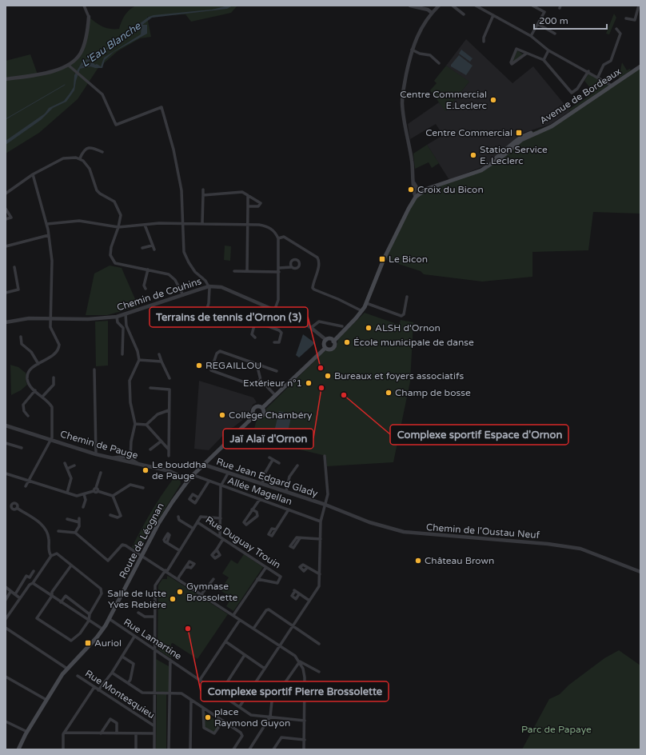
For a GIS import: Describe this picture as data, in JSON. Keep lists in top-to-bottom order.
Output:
{
  "streets": {
    "main road": ["Avenue de Bordeaux", "Route de Léognan"],
    "street": [
      "Chemin de Couhins",
      "Chemin de Pauge",
      "Rue Jean Edgard Glady",
      "Allée Magellan",
      "Chemin de l'Oustau Neuf",
      "Rue Duguay Trouin",
      "Rue Lamartine",
      "Rue Montesquieu"
    ]
  },
  "crossings": [
    ["Chemin de Pauge", "Route de Léognan"],
    ["Rue Jean Edgard Glady", "Chemin de l'Oustau Neuf"],
    ["Rue Jean Edgard Glady", "Route de Léognan"],
    ["Allée Magellan", "Route de Léognan"],
    ["Route de Léognan", "Rue Lamartine"]
  ],
  "water": ["L'Eau Blanche"],
  "parks": ["Parc de Papaye"],
  "places": {
    "other": [
      "Centre Commercial E.Leclerc",
      "Station Service E. Leclerc",
      "Croix du Bicon",
      "ALSH d'Ornon",
      "École municipale de danse",
      "REGAILLOU",
      "Terrains de tennis d'Ornon (3)",
      "Bureaux et foyers associatifs",
      "Extérieur n°1",
      "Jaï Alaï d'Ornon",
      "Champ de bosse",
      "Complexe sportif Espace d'Ornon",
      "Collège Chambéry",
      "Le bouddha de Pauge",
      "Château Brown",
      "Gymnase Brossolette",
      "Salle de lutte Yves Rebière",
      "Complexe sportif Pierre Brossolette",
      "place Raymond Guyon"
    ],
    "transit": ["Centre Commercial", "Le Bicon", "Auriol"]
  },
  "scale_bar": "200 m"
}
